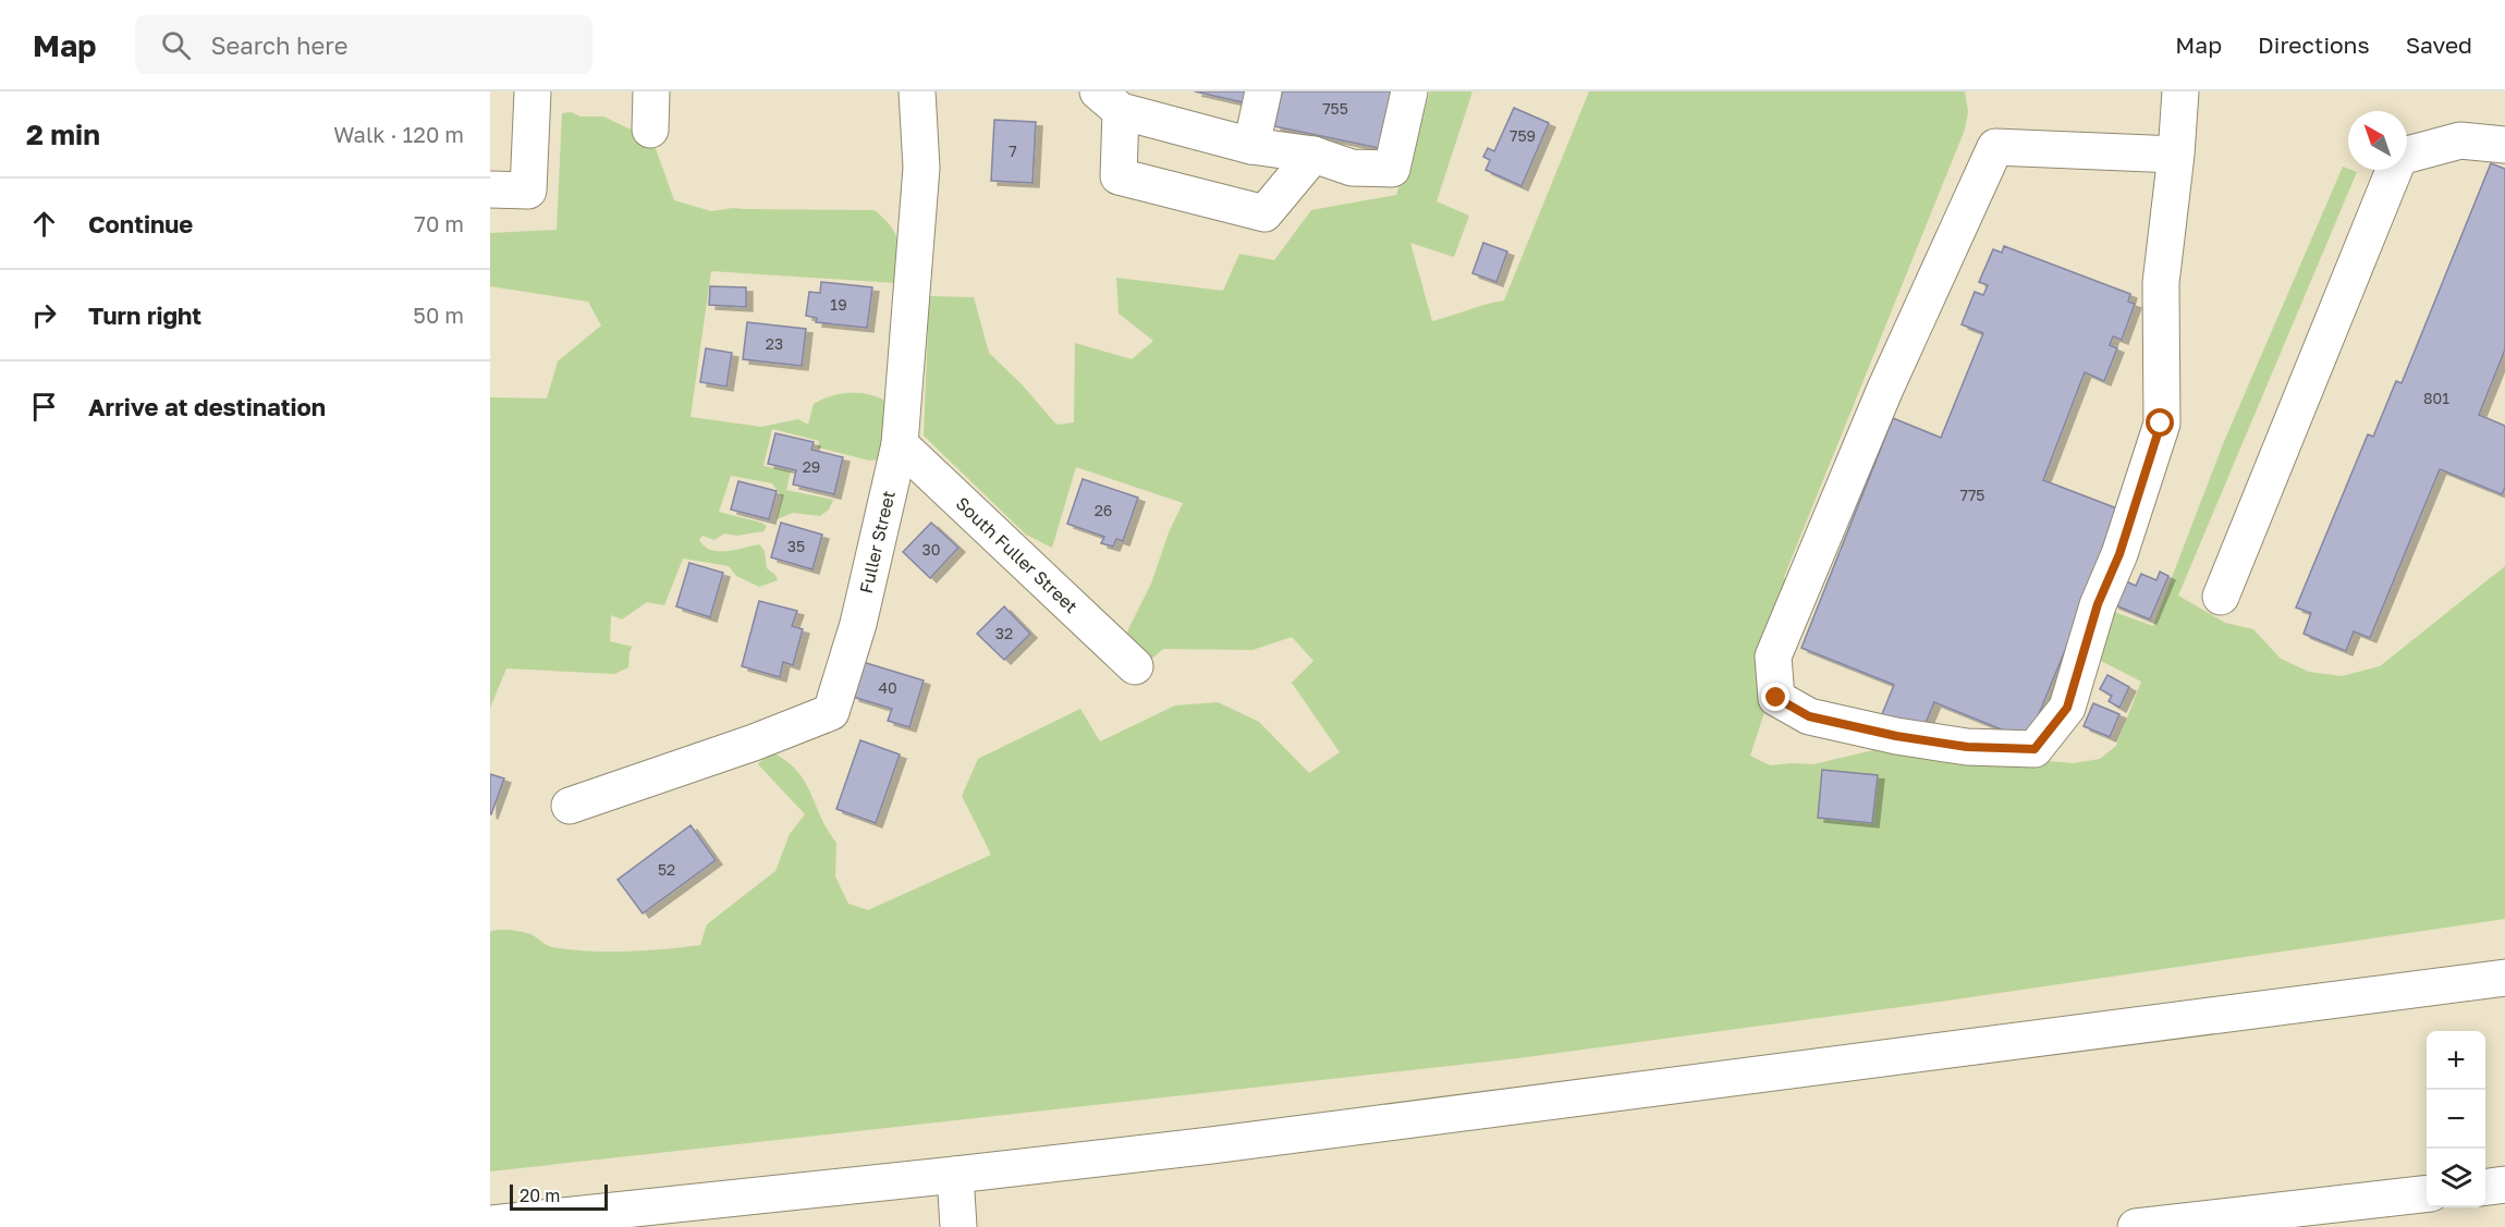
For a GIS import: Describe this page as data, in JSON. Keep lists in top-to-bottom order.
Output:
{
  "streets": {
    "main road": ["Fuller Street", "South Fuller Street"]
  },
  "crossings": [
    ["Fuller Street", "South Fuller Street"]
  ],
  "house_numbers": [
    "755",
    "759",
    "7",
    "19",
    "23",
    "801",
    "29",
    "775",
    "26",
    "35",
    "30",
    "32",
    "40",
    "52"
  ],
  "scale_bar": "20 m",
  "north": "top left",
  "page": {
    "header": "Map",
    "search": "Search here",
    "nav": ["Map", "Directions", "Saved"],
    "heading": ["2 min", "Walk · 120 m"],
    "list": [
      ["Continue", "70 m"],
      ["Turn right", "50 m"],
      "Arrive at destination"
    ],
    "map_buttons": ["+", "−"],
    "scale": "20 m"
  }
}
